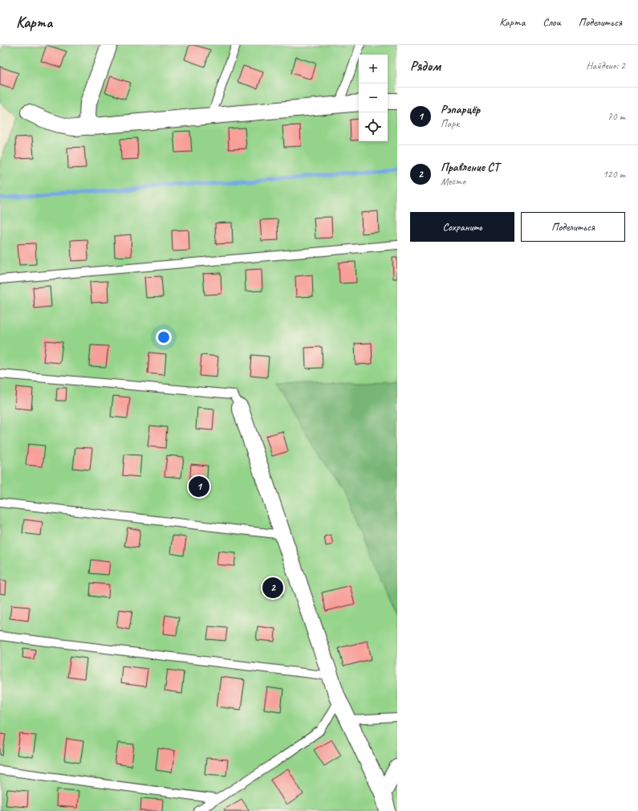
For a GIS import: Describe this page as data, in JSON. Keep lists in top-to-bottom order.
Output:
{
  "page": {
    "header": "Карта",
    "nav": ["Карта", "Слои", "Поделиться"],
    "heading": ["Рядом", "Найдено: 2"],
    "map_buttons": ["+", "−"],
    "list": [
      {
        "mark": "1",
        "name": "Рэпарцёр",
        "note": "Парк",
        "value": "70 m"
      },
      {
        "mark": "2",
        "name": "Правление СТ",
        "note": "Место",
        "value": "120 m"
      }
    ],
    "buttons": ["Сохранить", "Поделиться"],
    "pins": ["1", "2"]
  }
}
